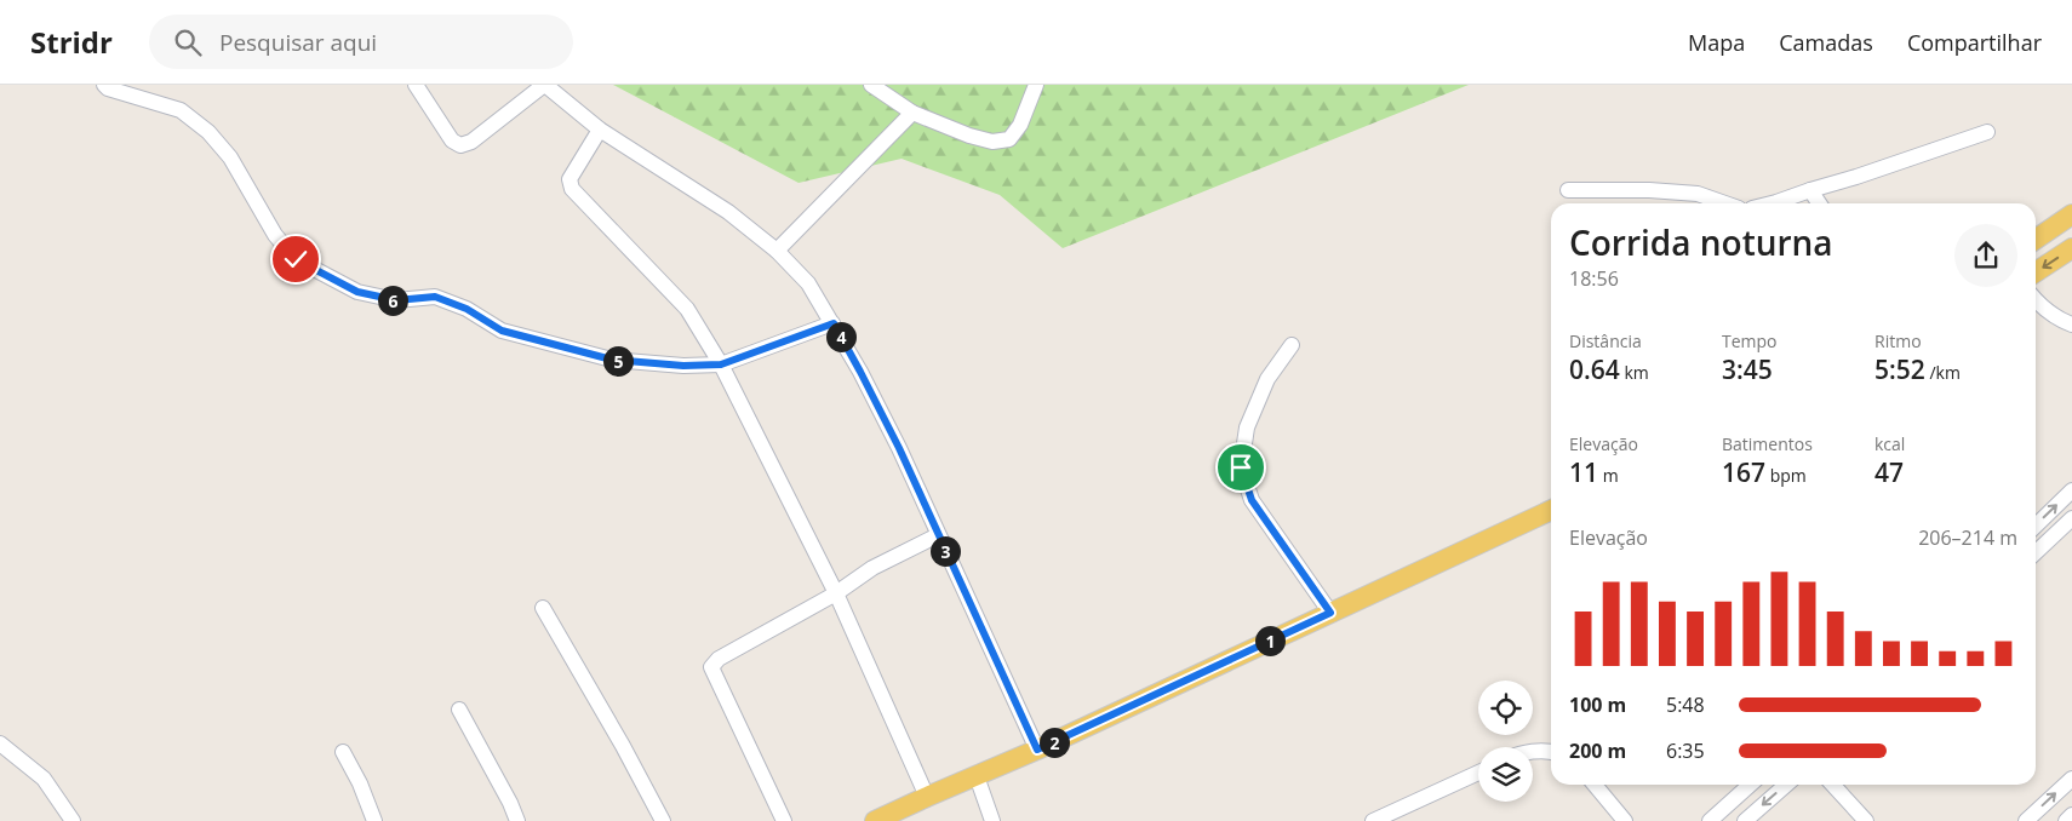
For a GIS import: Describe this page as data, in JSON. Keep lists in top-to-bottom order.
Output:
{
  "page": {
    "header": "Stridr",
    "search": "Pesquisar aqui",
    "nav": ["Mapa", "Camadas", "Compartilhar"],
    "heading": ["Corrida noturna", "18:56"],
    "pins": [
      "6",
      "4",
      "5",
      "3",
      "1",
      "2"
    ],
    "stats": [
      ["Distância", "0.64 km"],
      ["Tempo", "3:45"],
      ["Ritmo", "5:52 /km"],
      ["Elevação", "11 m"],
      ["Batimentos", "167 bpm"],
      ["kcal", "47"]
    ],
    "chart": ["Elevação", "206–214 m"],
    "list": [
      {
        "name": "100 m",
        "note": "5:48"
      },
      {
        "name": "200 m",
        "note": "6:35"
      }
    ]
  }
}
